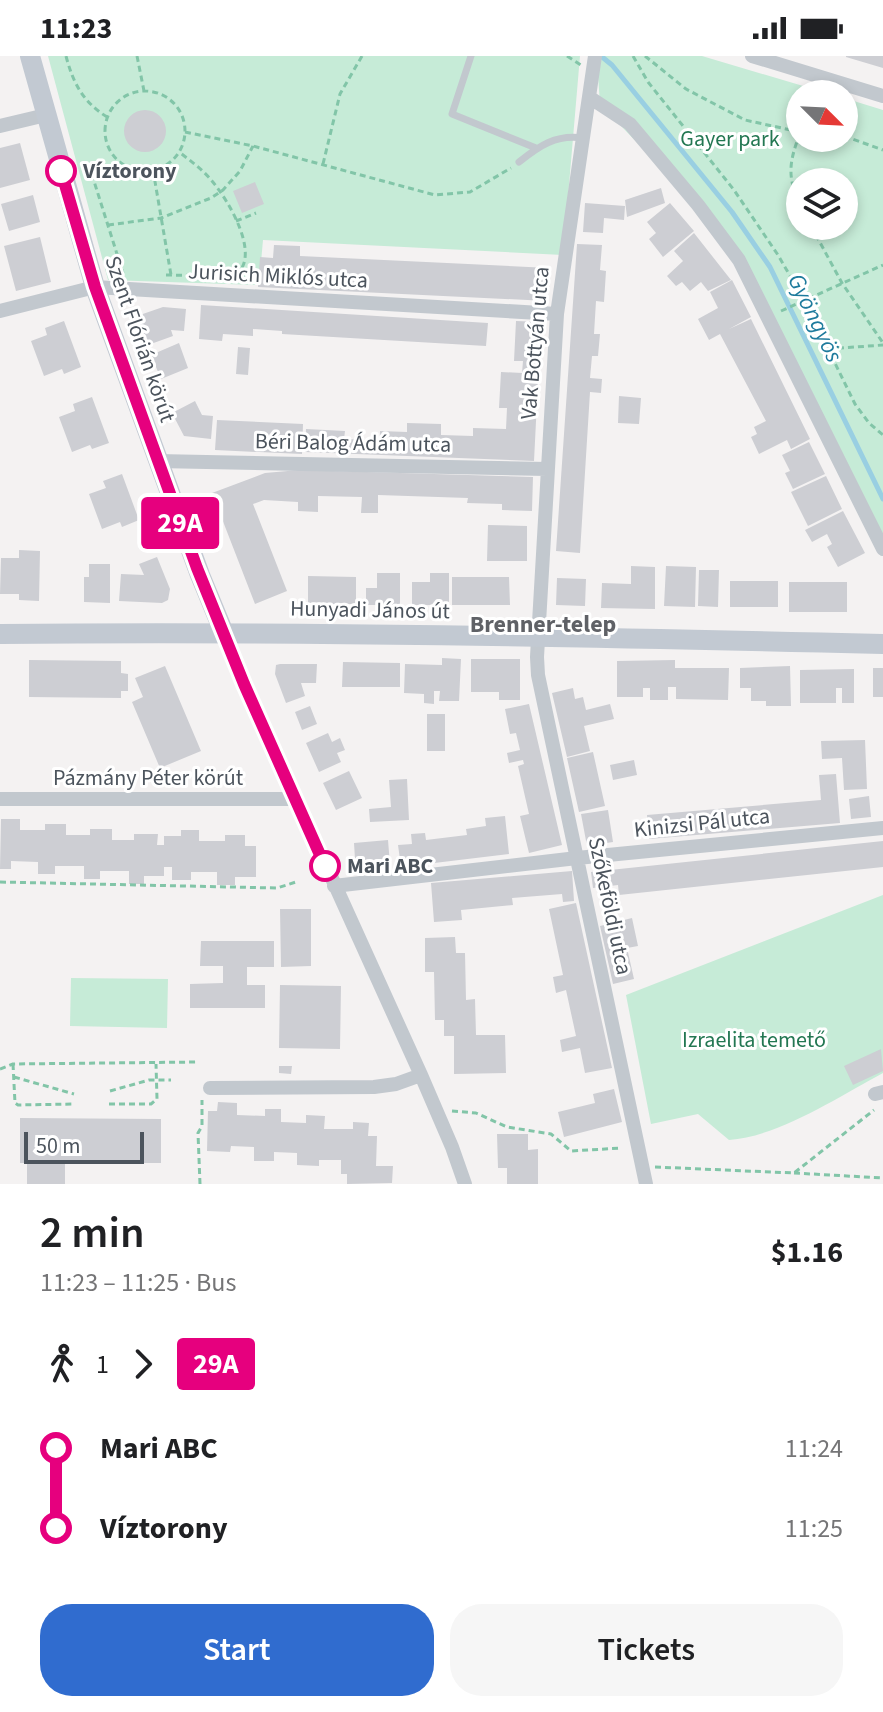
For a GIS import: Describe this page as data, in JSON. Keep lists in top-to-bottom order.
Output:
{
  "streets": {
    "street": [
      "Jurisich Miklós utca",
      "Szent Flórián körút",
      "Vak Bottyán utca",
      "Béri Balog Ádám utca",
      "Hunyadi János út",
      "Pázmány Péter körút",
      "Kinizsi Pál utca",
      "Szőkeföldi utca"
    ]
  },
  "crossings": [
    ["Jurisich Miklós utca", "Szent Flórián körút"],
    ["Jurisich Miklós utca", "Vak Bottyán utca"],
    ["Szent Flórián körút", "Béri Balog Ádám utca"],
    ["Szent Flórián körút", "Hunyadi János út"],
    ["Vak Bottyán utca", "Béri Balog Ádám utca"],
    ["Vak Bottyán utca", "Hunyadi János út"],
    ["Vak Bottyán utca", "Szőkeföldi utca"],
    ["Hunyadi János út", "Szőkeföldi utca"],
    ["Kinizsi Pál utca", "Szőkeföldi utca"]
  ],
  "districts": ["Brenner-telep"],
  "water": ["Gyöngyös"],
  "parks": ["Gayer park", "Izraelita temető"],
  "places": ["Víztorony", "Mari ABC"],
  "lines": ["bus line 29A"],
  "scale_bar": "50 m",
  "north": "bottom right",
  "page": {
    "status": "11:23",
    "on_map": "29A",
    "scale": "50 m",
    "heading": ["2 min", "11:23 – 11:25 · Bus", "$1.16"],
    "legs": ["1", "29A"],
    "list": [
      {
        "name": "Mari ABC",
        "value": "11:24"
      },
      {
        "name": "Víztorony",
        "value": "11:25"
      }
    ],
    "buttons": ["Start", "Tickets"]
  }
}
